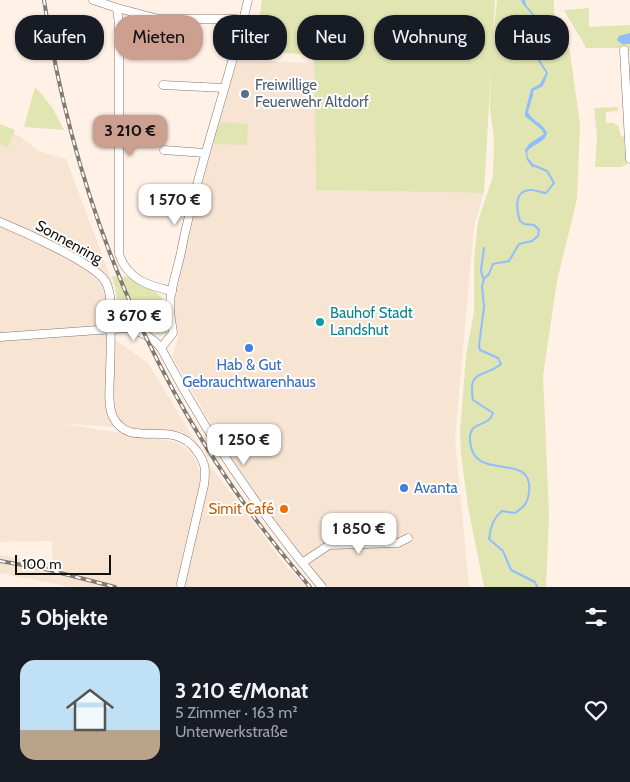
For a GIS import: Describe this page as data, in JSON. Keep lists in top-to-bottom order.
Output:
{
  "streets": {
    "street": ["Sonnenring"]
  },
  "places": [
    "Freiwillige Feuerwehr Altdorf",
    "Bauhof Stadt Landshut",
    "Hab & Gut Gebrauchtwarenhaus",
    "Avanta",
    "Simit Café"
  ],
  "scale_bar": "100 m",
  "page": {
    "chip": [
      "Kaufen",
      "Mieten",
      "Filter",
      "Neu",
      "Wohnung",
      "Haus"
    ],
    "price": [
      "3 210 €",
      "1 570 €",
      "3 670 €",
      "1 250 €",
      "1 850 €"
    ],
    "scale": "100 m",
    "heading": "5 Objekte",
    "list": [
      {
        "name": "3 210 €/Monat",
        "note": "5 Zimmer · 163 m² · Unterwerkstraße"
      }
    ]
  }
}
